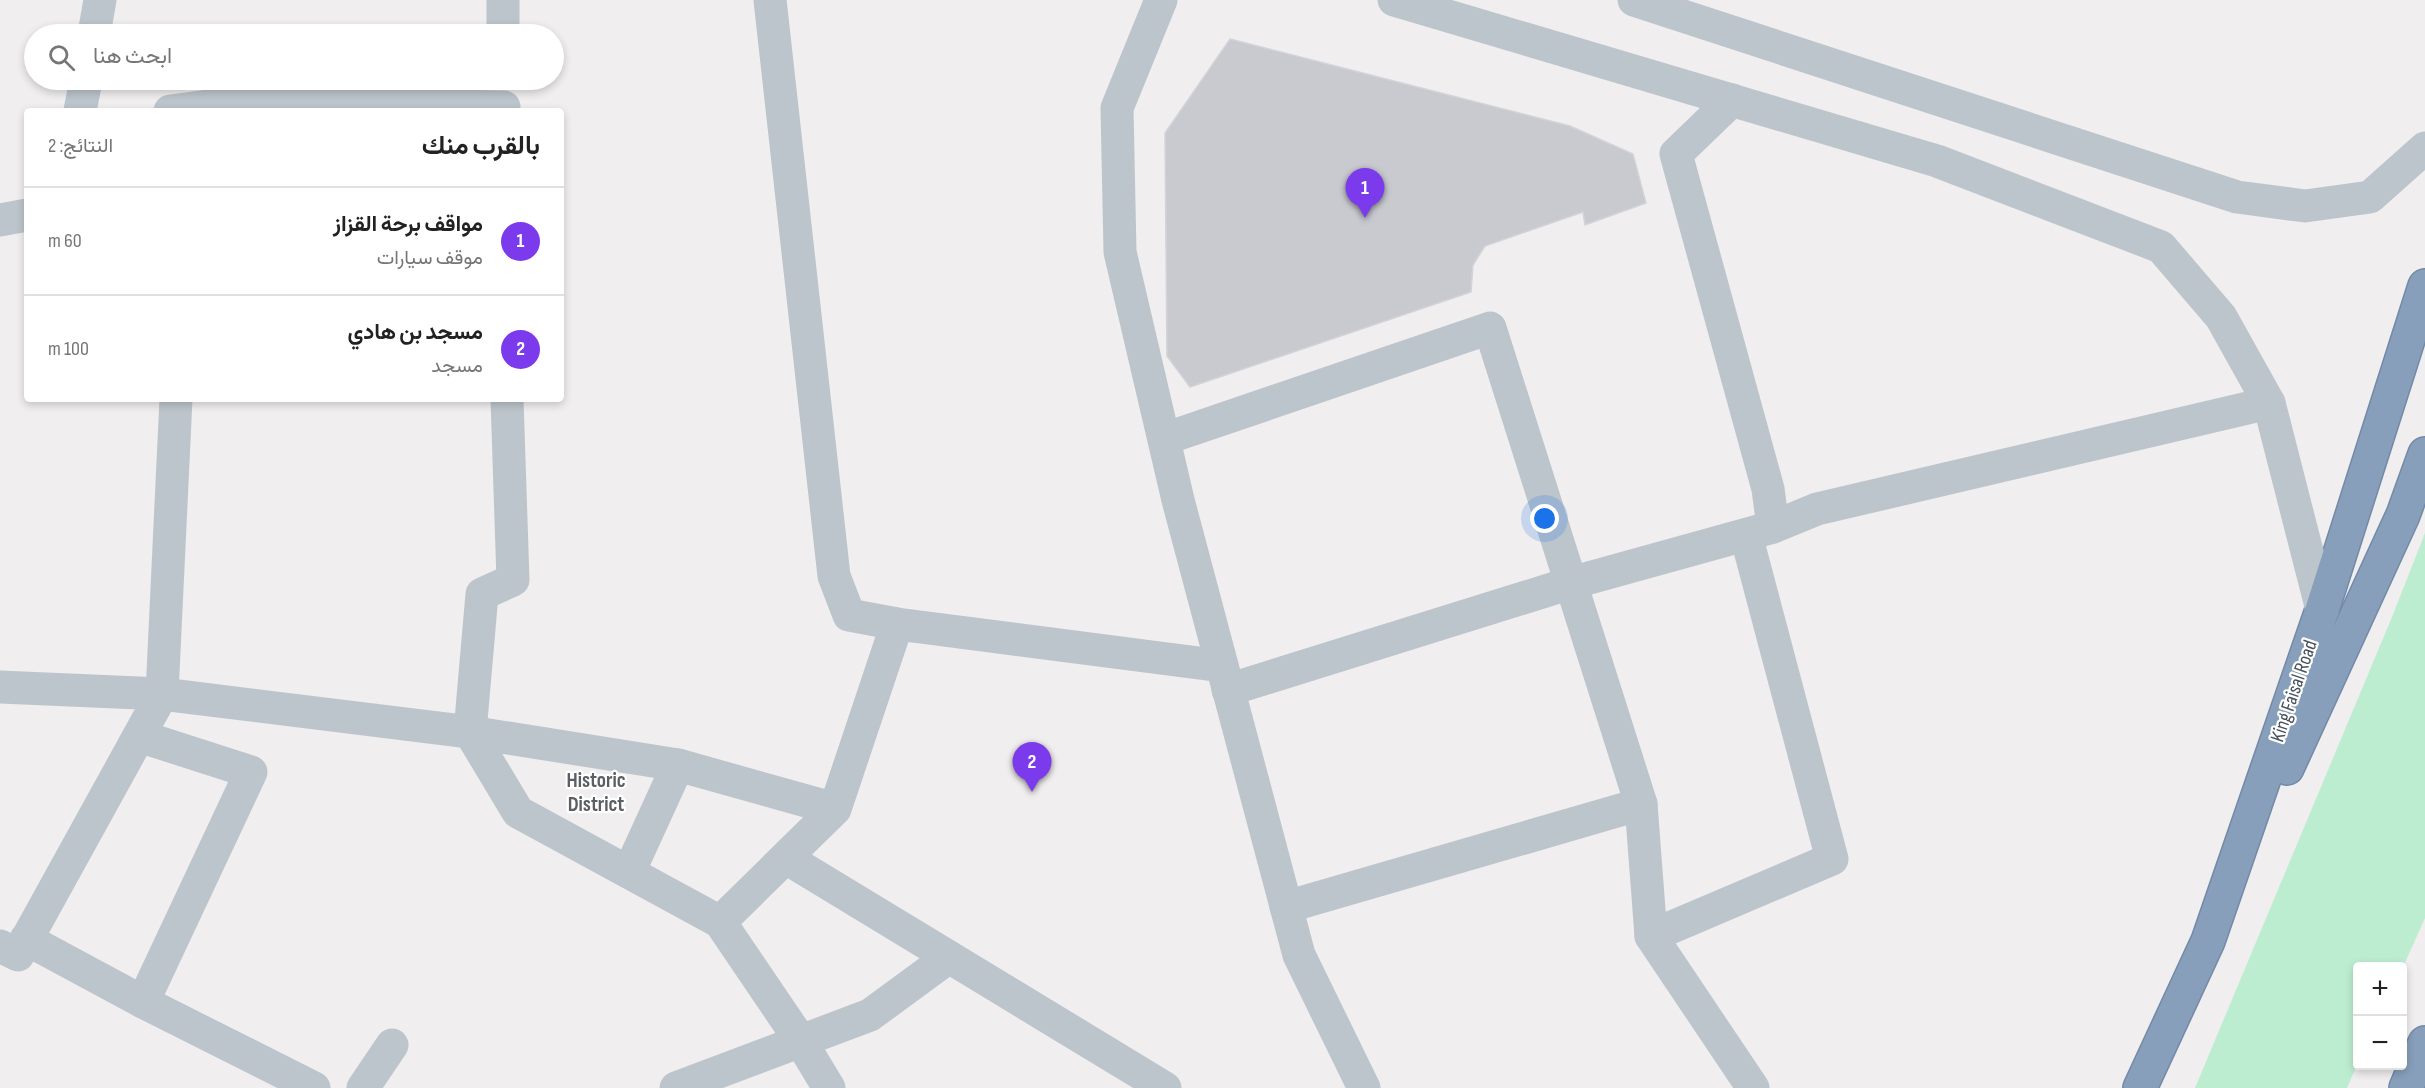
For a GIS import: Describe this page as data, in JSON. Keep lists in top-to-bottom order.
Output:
{
  "streets": {
    "highway": ["King Faisal Road"]
  },
  "districts": ["Historic District"],
  "page": {
    "search": "ابحث هنا",
    "heading": ["بالقرب منك", "النتائج: 2"],
    "pins": ["1", "2"],
    "list": [
      {
        "mark": "1",
        "name": "مواقف برحة القزاز",
        "note": "موقف سيارات",
        "value": "60 m"
      },
      {
        "mark": "2",
        "name": "مسجد بن هادي",
        "note": "مسجد",
        "value": "100 m"
      }
    ],
    "map_buttons": ["+", "−"]
  }
}
